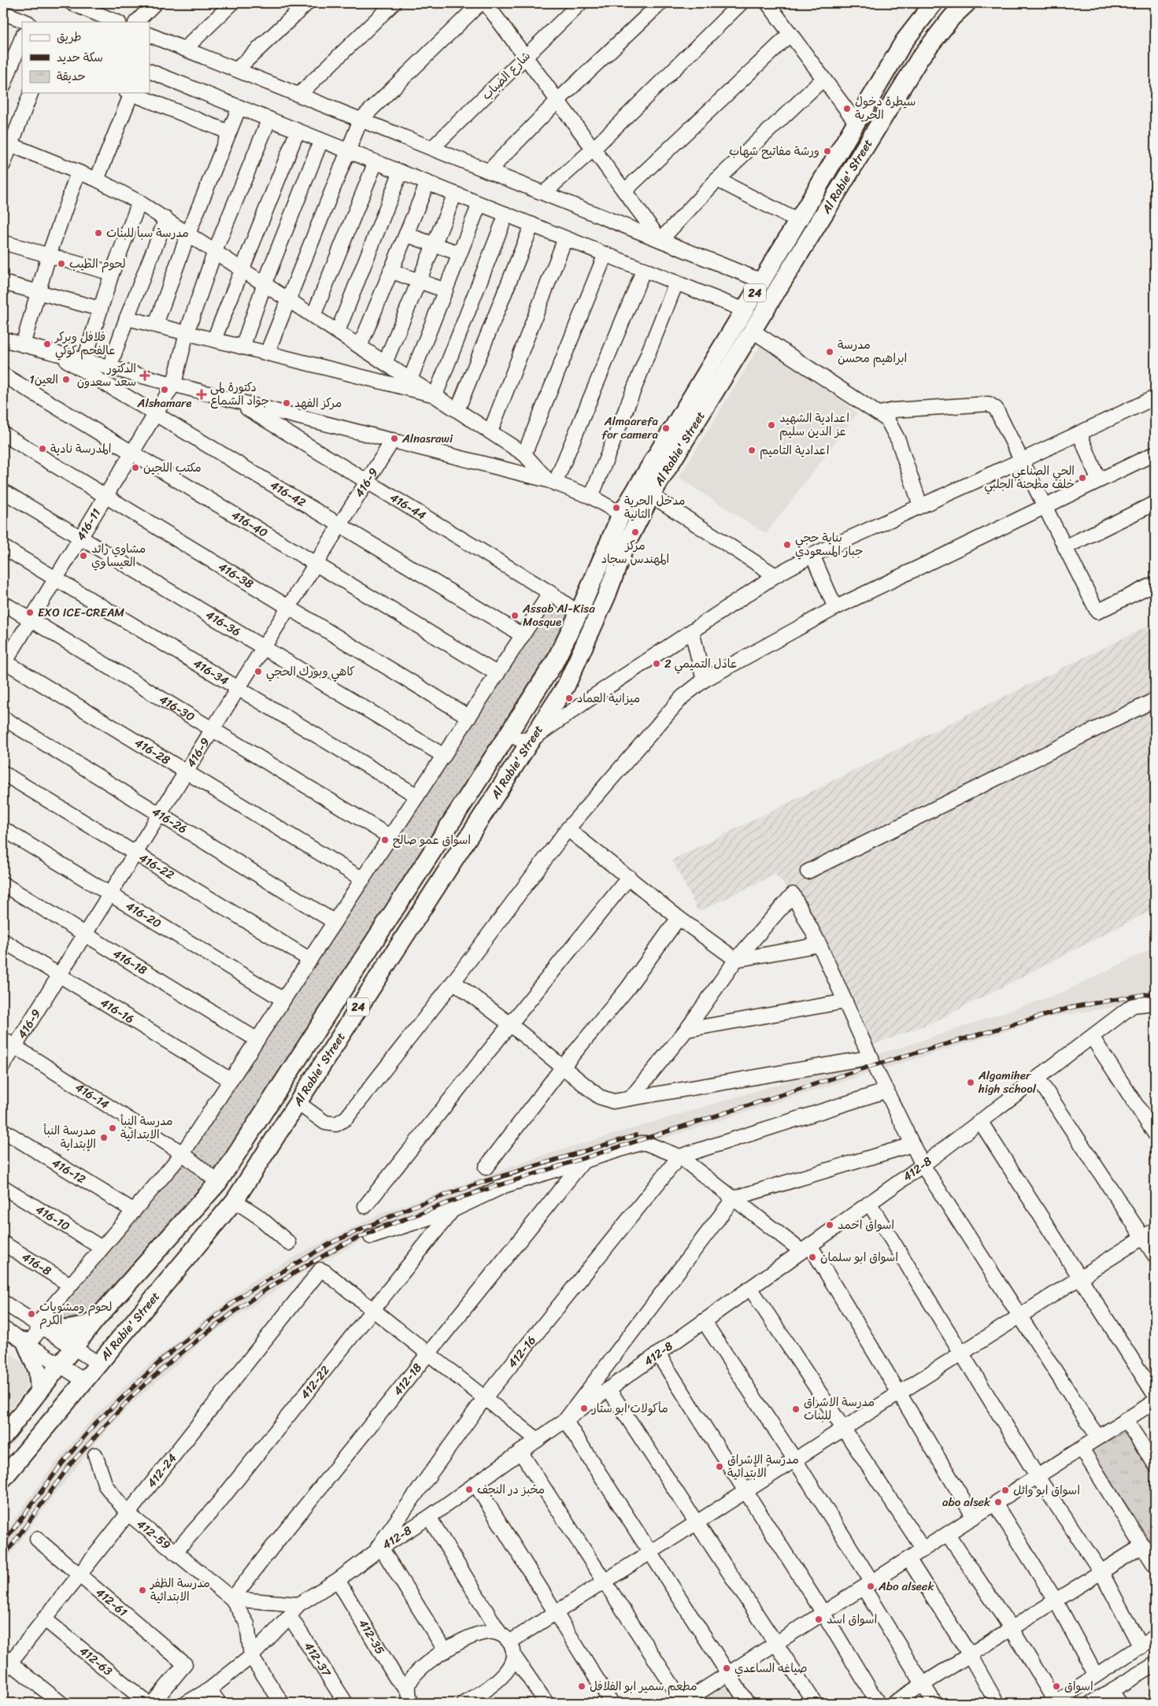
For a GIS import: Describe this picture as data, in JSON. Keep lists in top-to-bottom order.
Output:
{
  "streets": {
    "main road": ["Al Rabie' Street", "24"],
    "street": [
      "شارع الضباب",
      "416-9",
      "416-42",
      "416-44",
      "416-11",
      "416-40",
      "416-38",
      "416-36",
      "416-34",
      "416-30",
      "416-28",
      "416-26",
      "416-22",
      "416-20",
      "416-18",
      "416-16",
      "416-14",
      "412-8",
      "416-12",
      "416-10",
      "416-8",
      "412-16",
      "412-18",
      "412-22",
      "412-24",
      "412-59",
      "412-61",
      "412-35",
      "412-37",
      "412-63"
    ]
  },
  "crossings": [
    ["Al Rabie' Street", "416-44"],
    ["Al Rabie' Street", "416-14"],
    ["416-9", "416-42"],
    ["416-9", "416-44"],
    ["416-9", "416-40"],
    ["416-9", "416-38"],
    ["416-9", "416-36"],
    ["416-9", "416-34"],
    ["416-9", "416-30"],
    ["416-9", "416-28"],
    ["416-9", "416-26"],
    ["416-9", "416-22"],
    ["416-9", "416-20"],
    ["416-9", "416-18"],
    ["416-9", "416-16"],
    ["416-9", "416-14"],
    ["416-42", "416-11"],
    ["416-11", "416-40"],
    ["416-11", "416-38"],
    ["416-11", "416-36"],
    ["416-11", "416-34"],
    ["416-11", "416-30"],
    ["416-11", "416-28"],
    ["412-8", "412-16"],
    ["412-8", "412-59"],
    ["412-8", "412-35"],
    ["412-8", "412-37"],
    ["412-18", "412-59"],
    ["412-22", "412-24"],
    ["412-22", "412-59"],
    ["412-24", "412-59"],
    ["412-24", "412-61"],
    ["412-24", "412-63"]
  ],
  "places": {
    "other": [
      "سيطرة دخول الحرية",
      "ورشة مفاتيح شهاب",
      "مدرسة سبأ للبنات",
      "لحوم الطيب",
      "فلافل وبركر عالفحم كوكي",
      "مدرسة ابراهيم محسن",
      "العين1",
      "Alshamare",
      "مركز الفهد",
      "اعدادية الشهيد عز الدين سليم",
      "Almaarefa for camera",
      "Alnasrawi",
      "المدرسة نادية",
      "اعدادية التاميم",
      "مكتب اللجين",
      "الحي الصناعي خلف مطحنة الجلبي",
      "مدخل الحرية الثانية",
      "مركز المهندس سجاد",
      "بناية حجي جبار المسعودي",
      "مشاوي رائد العيساوي",
      "EXO ICE-CREAM",
      "Assab Al-Kisa Mosque",
      "عادل التميمي 2",
      "كاهي وبورك الحجي",
      "ميزانية العماد",
      "اسواق عمو صالح",
      "Algamiher high school",
      "مدرسة النبأ الابتدائية",
      "مدرسة النبأ الإبتداية",
      "اسواق احمد",
      "اسواق ابو سلمان",
      "لحوم ومشويات الكرم",
      "مأكولات ابو ستار",
      "مدرسة الاشراق للبنات",
      "مدرسة الإشراق الابتدائية",
      "مخبز در النجف",
      "اسواق ابو وائل",
      "abo alsek",
      "Abo alseek",
      "مدرسة الظفر الابتدائية",
      "اسواق اسد",
      "صياغه الساعدي",
      "مطعم سمير ابو الفلافل",
      "اسواق"
    ],
    "health": ["الدكتور سعد سعدون", "دكتورة لمى جواد الشماع"]
  },
  "legend": ["طريق", "سكة حديد", "حديقة"]
}
